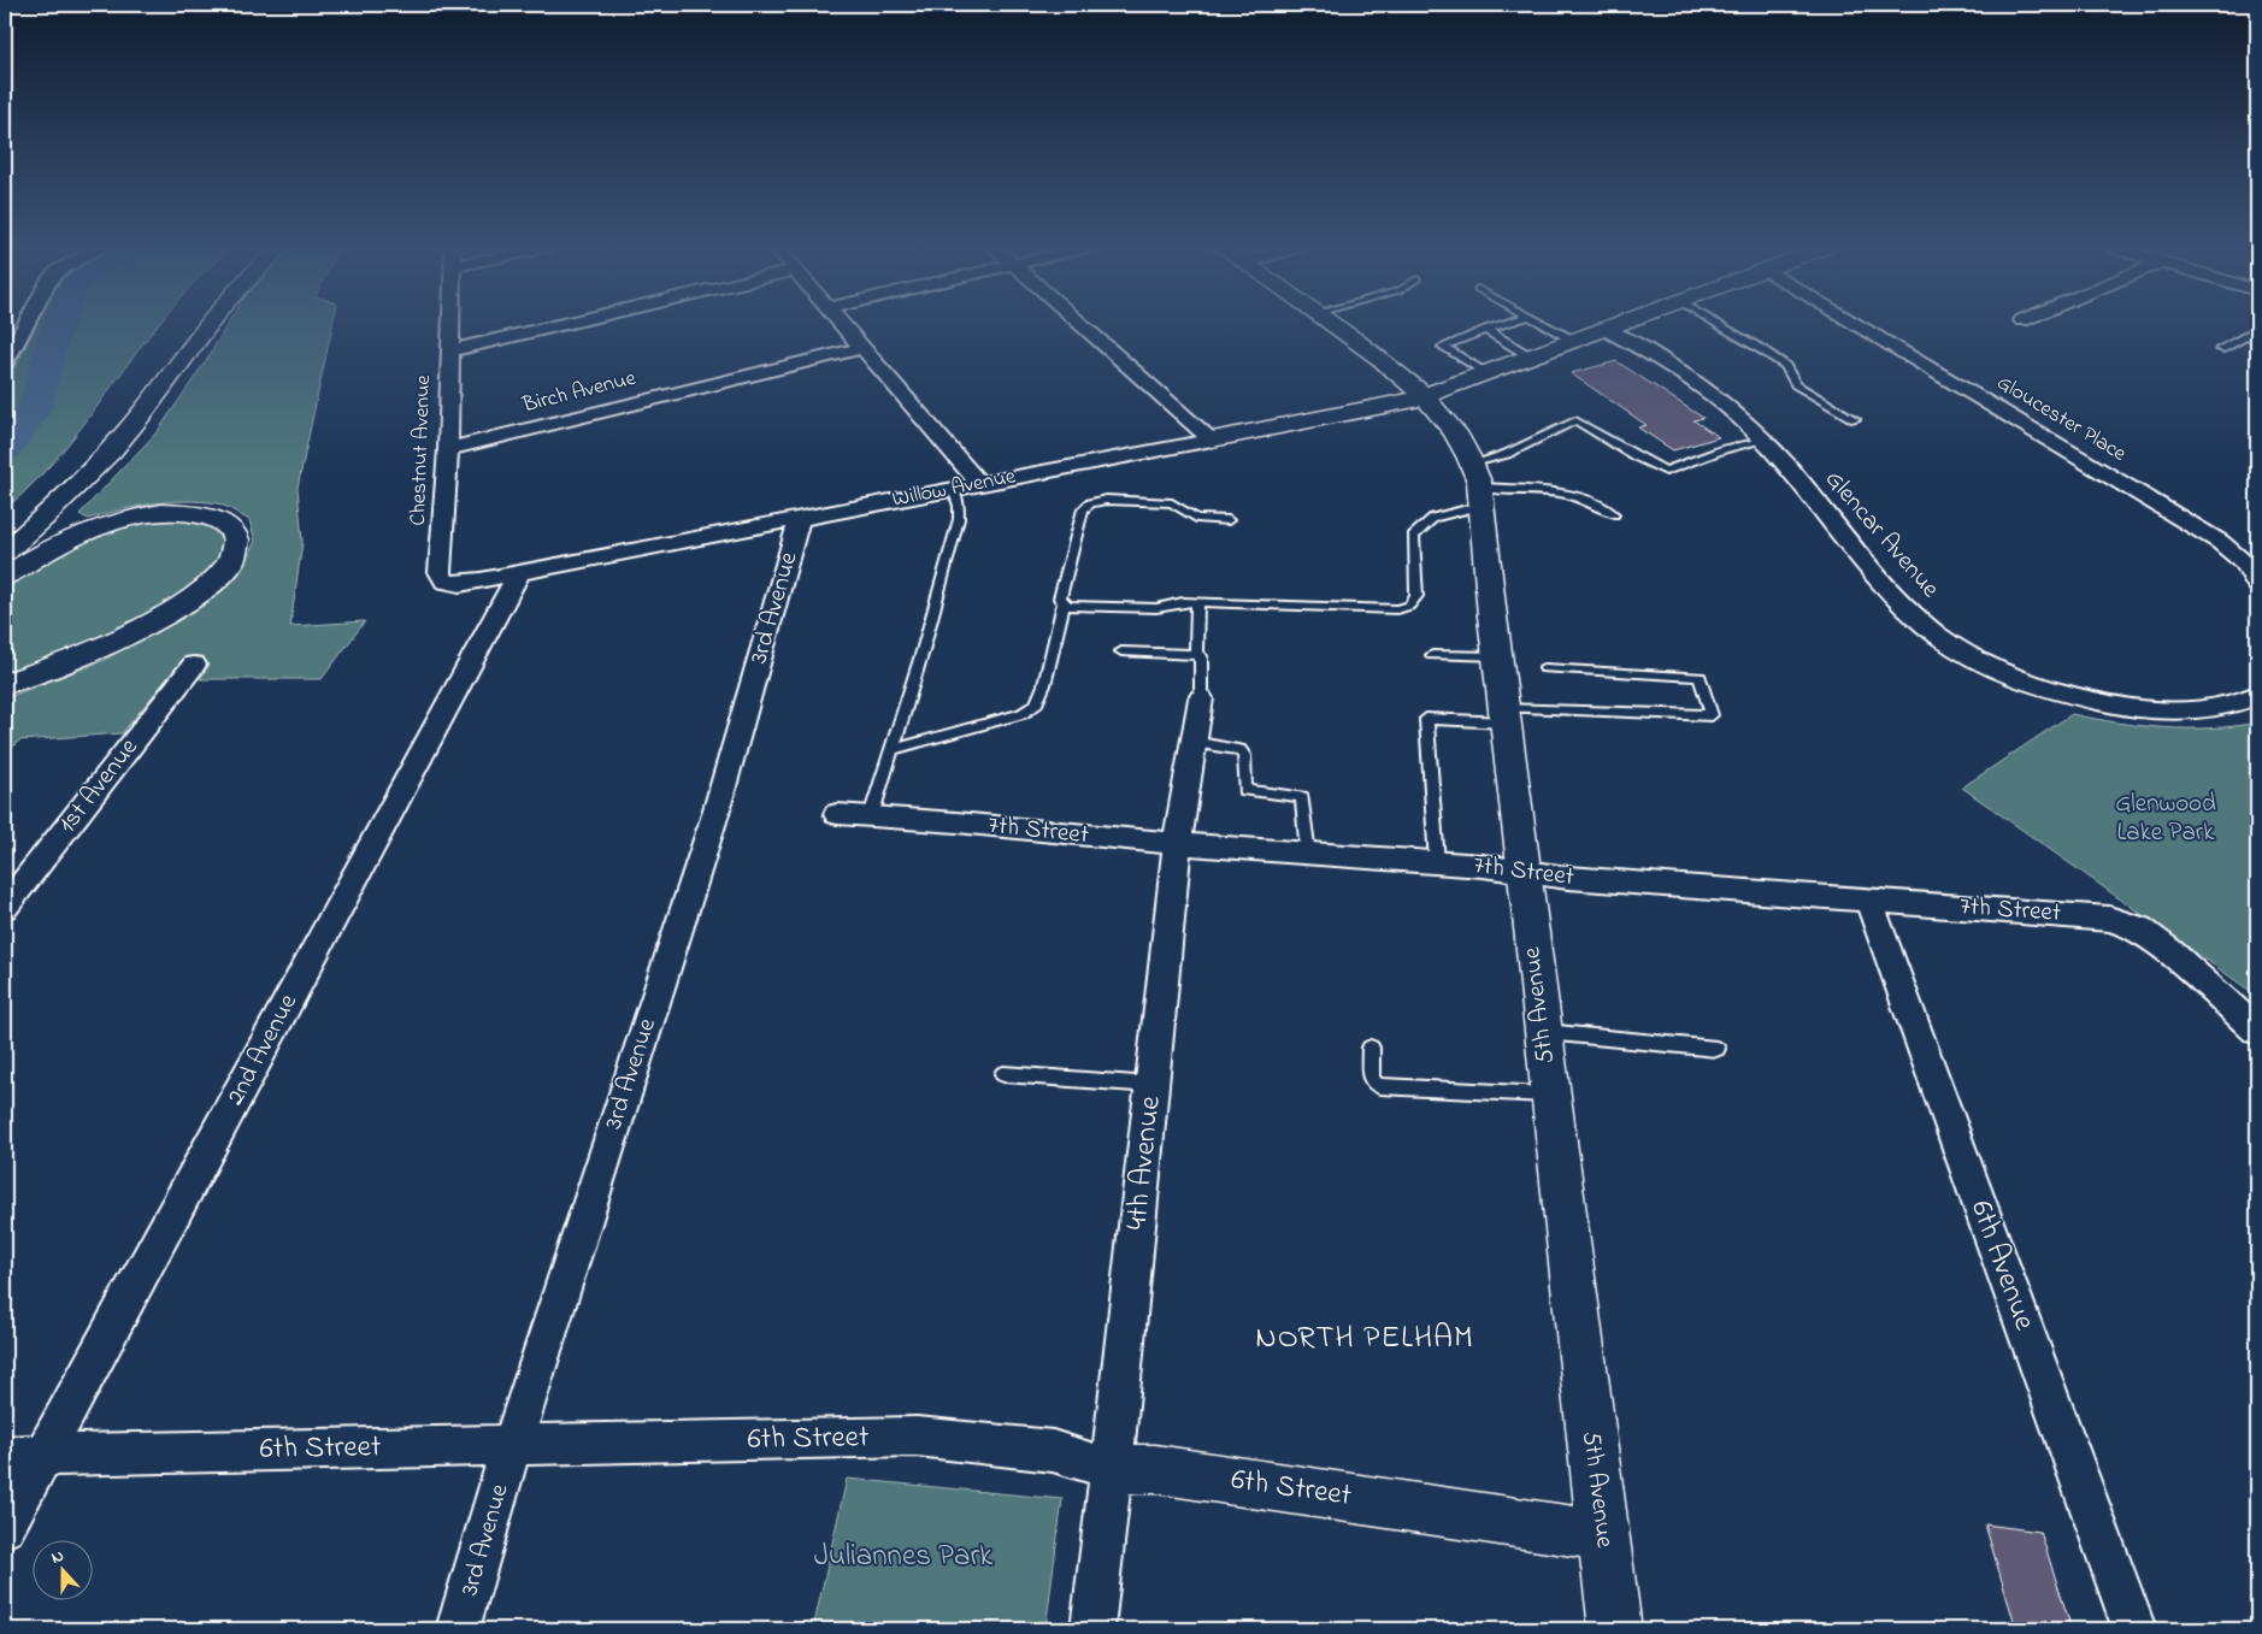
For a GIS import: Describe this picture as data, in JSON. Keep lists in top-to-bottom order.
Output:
{
  "streets": {
    "main road": ["Willow Avenue", "5th Avenue", "6th Street"],
    "street": [
      "Birch Avenue",
      "Gloucester Place",
      "Chestnut Avenue",
      "Glencar Avenue",
      "3rd Avenue",
      "1st Avenue",
      "7th Street",
      "2nd Avenue",
      "4th Avenue",
      "6th Avenue"
    ]
  },
  "crossings": [
    ["Birch Avenue", "Chestnut Avenue"],
    ["Chestnut Avenue", "Willow Avenue"],
    ["Willow Avenue", "Glencar Avenue"],
    ["Willow Avenue", "3rd Avenue"],
    ["Willow Avenue", "5th Avenue"],
    ["Willow Avenue", "2nd Avenue"],
    ["3rd Avenue", "6th Street"],
    ["7th Street", "5th Avenue"],
    ["7th Street", "4th Avenue"],
    ["7th Street", "6th Avenue"],
    ["5th Avenue", "6th Street"],
    ["2nd Avenue", "6th Street"],
    ["4th Avenue", "6th Street"]
  ],
  "districts": ["NORTH PELHAM"],
  "parks": ["Glenwood Lake Park", "Juliannes Park"],
  "north": "top"
}
